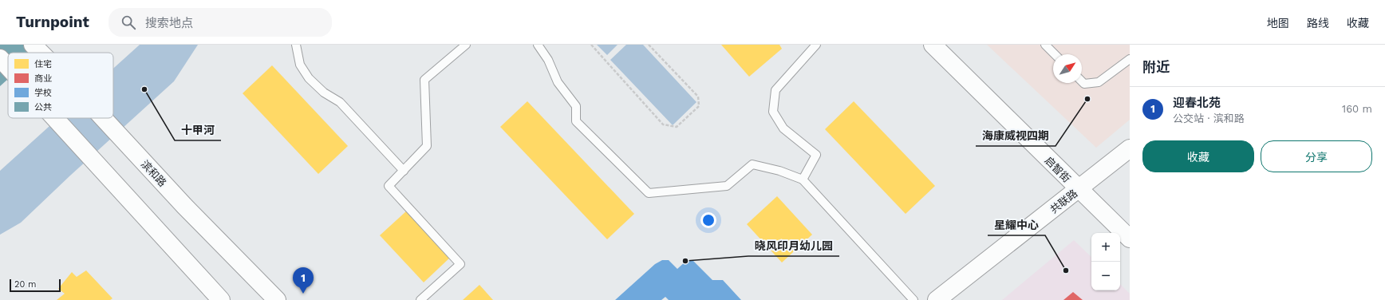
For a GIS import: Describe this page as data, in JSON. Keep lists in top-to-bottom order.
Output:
{
  "streets": {
    "main road": ["启智街", "滨和路", "共联路"]
  },
  "crossings": [
    ["启智街", "共联路"]
  ],
  "places": [
    "十甲河",
    "海康威视四期",
    "晓风印月幼儿园",
    "星耀中心"
  ],
  "legend": [
    "住宅",
    "商业",
    "学校",
    "公共"
  ],
  "scale_bar": "20 m",
  "north": "top right",
  "page": {
    "header": "Turnpoint",
    "search": "搜索地点",
    "nav": ["地图", "路线", "收藏"],
    "heading": "附近",
    "list": [
      {
        "mark": "1",
        "name": "迎春北苑",
        "note": "公交站 · 滨和路",
        "value": "160 m"
      }
    ],
    "buttons": ["收藏", "分享"],
    "map_buttons": ["+", "−"],
    "pins": "1",
    "scale": "20 m"
  }
}
